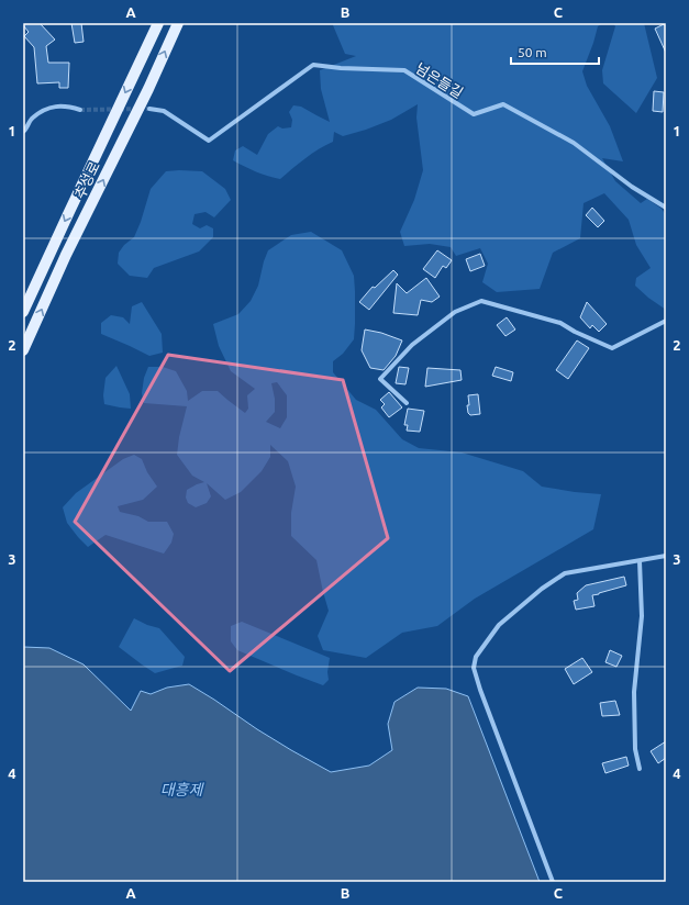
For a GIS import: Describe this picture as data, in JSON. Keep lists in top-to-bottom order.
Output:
{
  "streets": {
    "main road": ["추성로"],
    "street": ["넘은들길"]
  },
  "water": ["대흥제"],
  "scale_bar": "50 m",
  "grid": {
    "columns": ["A", "B", "C"],
    "rows": [
      "1",
      "2",
      "3",
      "4"
    ]
  }
}
